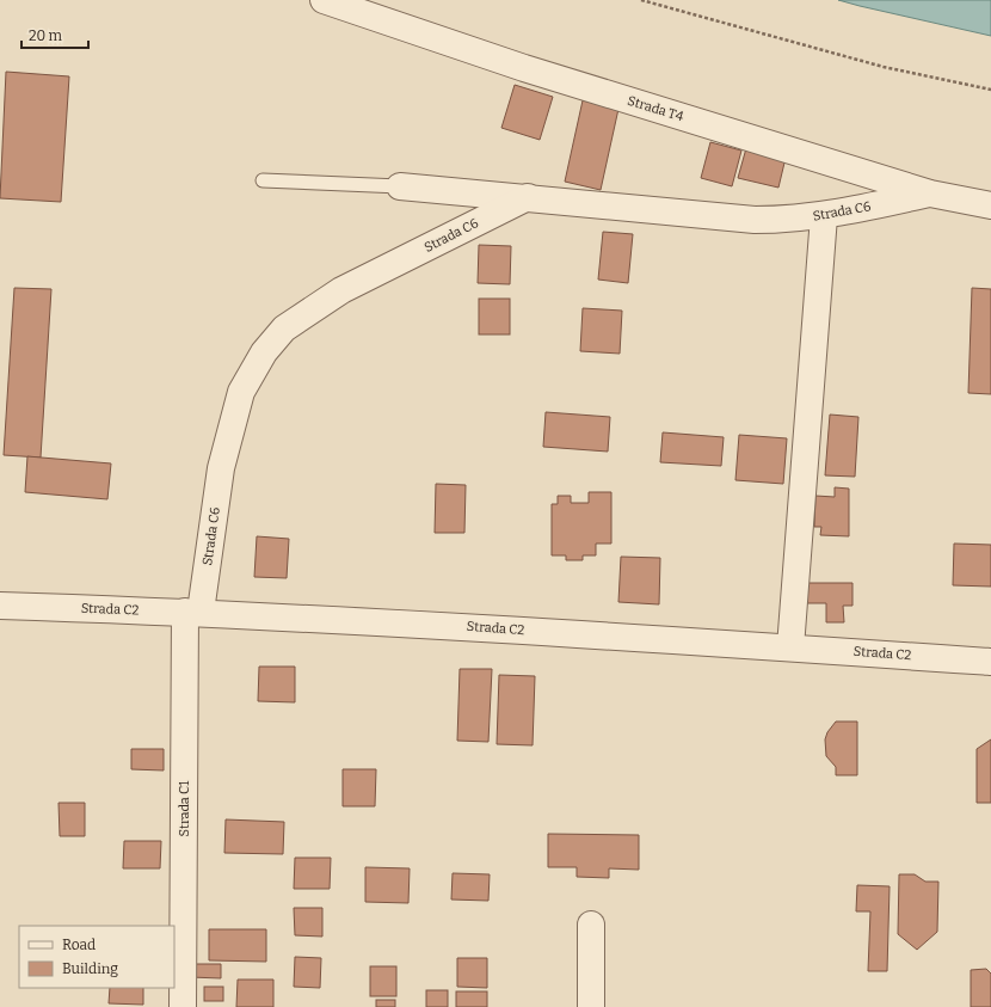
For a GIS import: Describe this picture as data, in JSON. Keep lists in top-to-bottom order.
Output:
{
  "streets": {
    "street": [
      "Strada T4",
      "Strada C6",
      "Strada C2",
      "Strada C1"
    ]
  },
  "crossings": [
    ["Strada T4", "Strada C6"],
    ["Strada C6", "Strada C2"],
    ["Strada C6", "Strada C1"],
    ["Strada C2", "Strada C1"]
  ],
  "legend": ["Road", "Building"],
  "scale_bar": "20 m"
}
